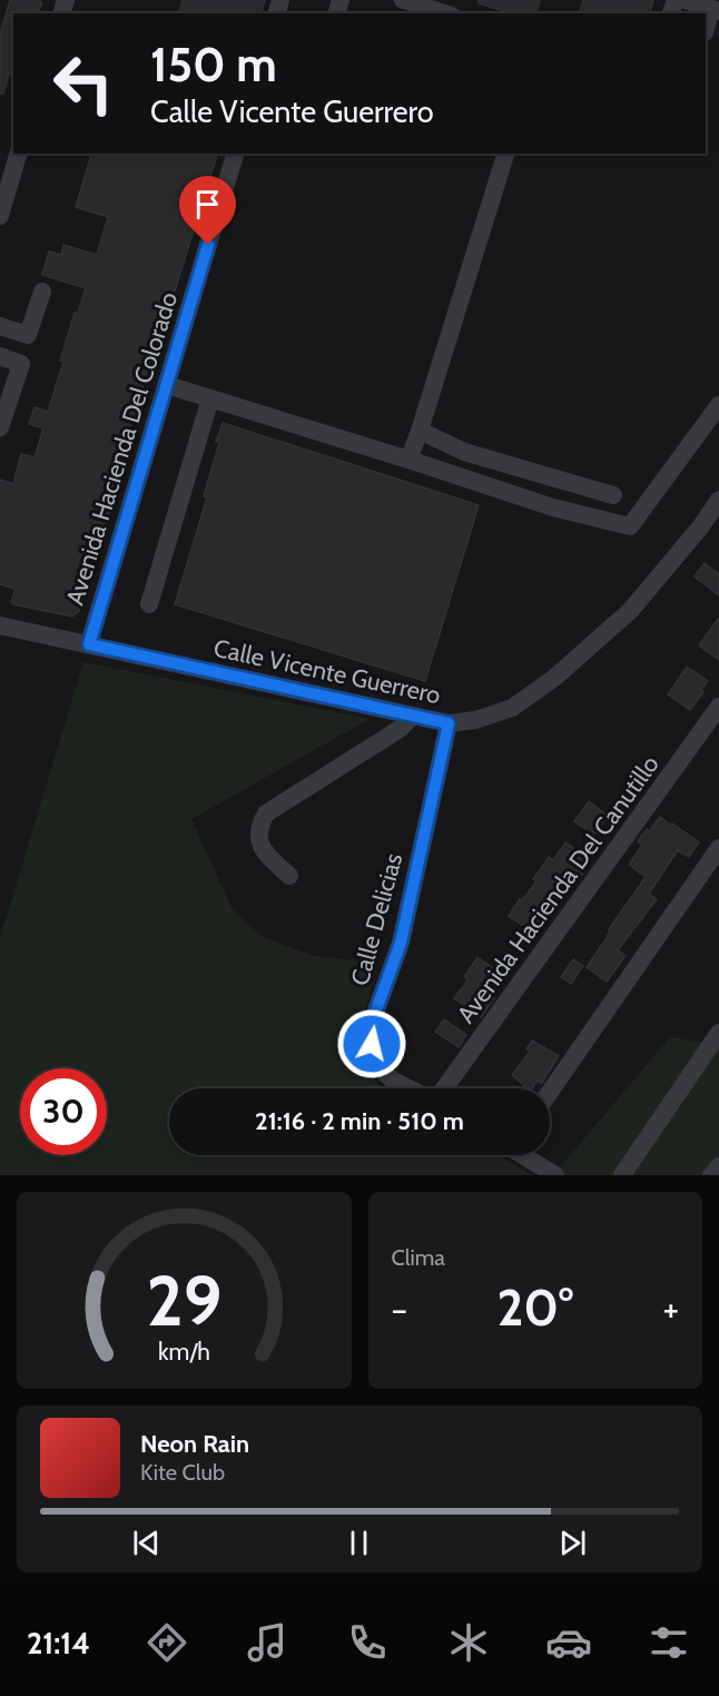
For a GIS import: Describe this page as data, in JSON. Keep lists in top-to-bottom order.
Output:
{
  "streets": {
    "street": [
      "Avenida Hacienda Del Colorado",
      "Calle Vicente Guerrero",
      "Avenida Hacienda Del Canutillo",
      "Calle Delicias"
    ]
  },
  "crossings": [
    ["Avenida Hacienda Del Colorado", "Calle Vicente Guerrero"],
    ["Calle Vicente Guerrero", "Calle Delicias"]
  ],
  "page": {
    "turn": ["150 m", "Calle Vicente Guerrero"],
    "limit": "30",
    "trip": "21:16 · 2 min · 510 m",
    "tile": "Clima",
    "heat": ["−", "20°", "+"],
    "song": ["Neon Rain", "Kite Club"],
    "tabs": "21:14",
    "gauge": ["29", "km/h"]
  }
}
